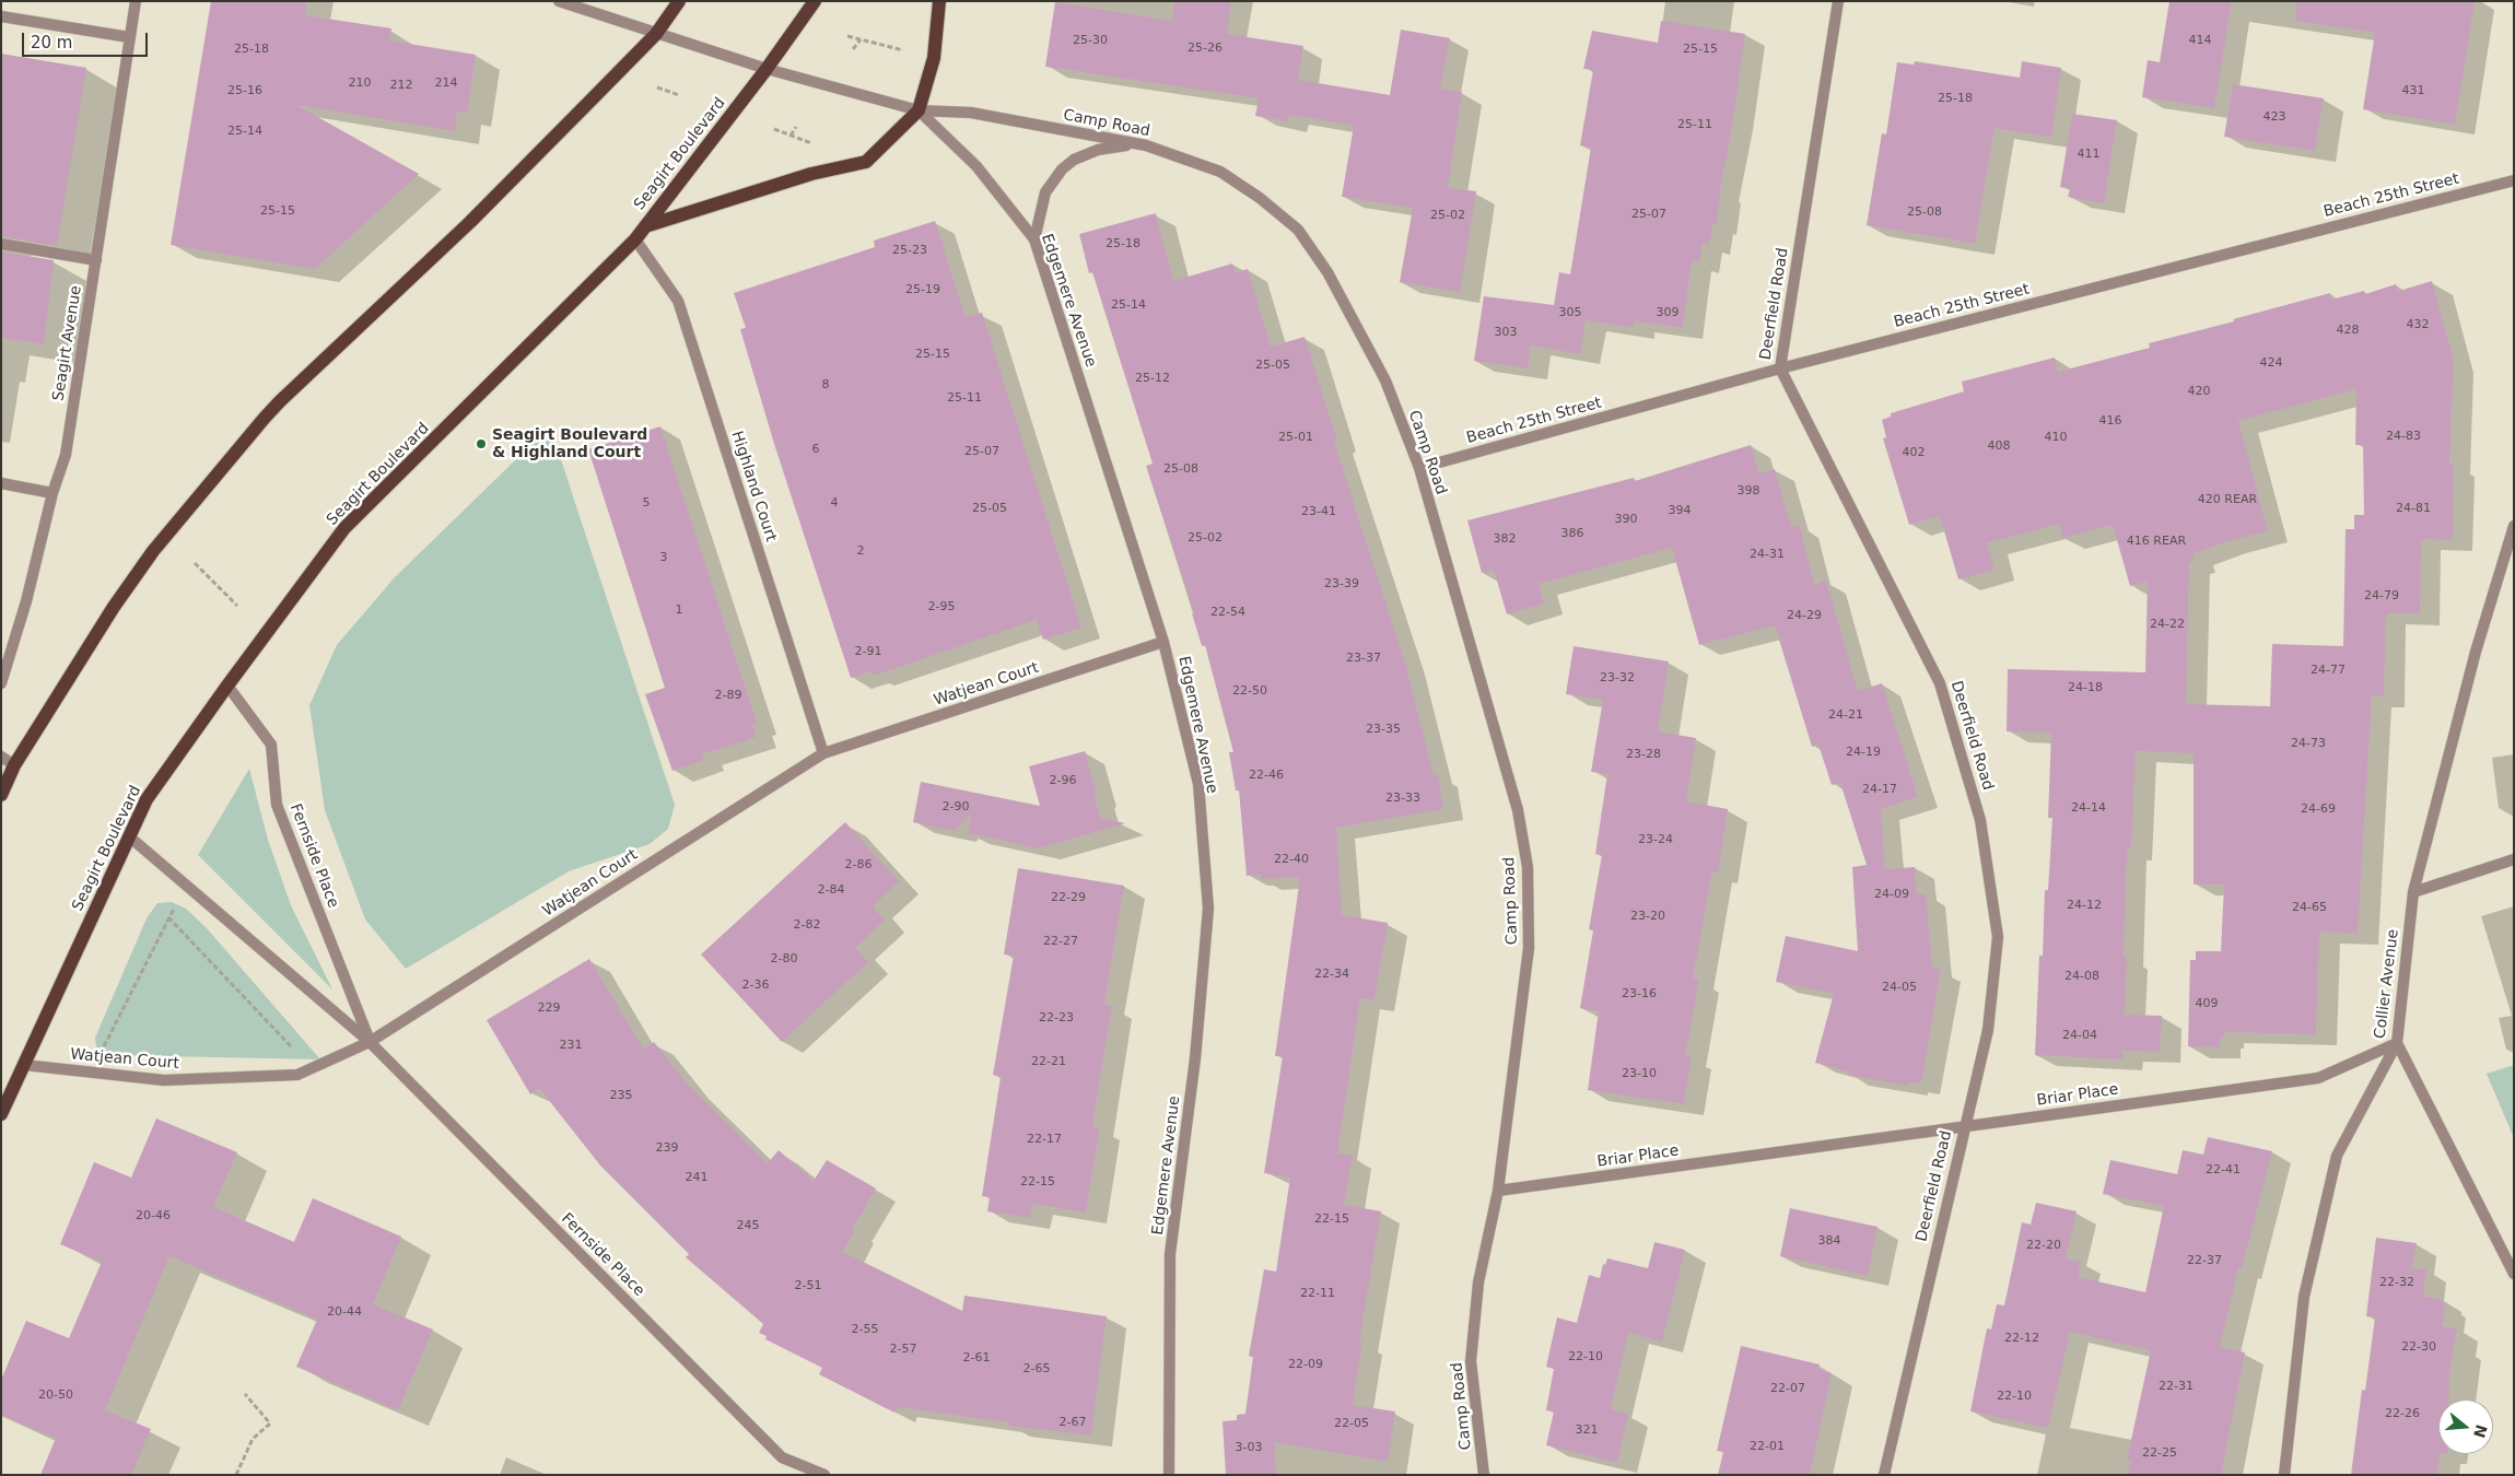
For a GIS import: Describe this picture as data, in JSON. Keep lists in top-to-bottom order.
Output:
{
  "streets": {
    "main road": ["Seagirt Boulevard"],
    "street": [
      "Camp Road",
      "Beach 25th Street",
      "Edgemere Avenue",
      "Deerfield Road",
      "Seagirt Avenue",
      "Highland Court",
      "Watjean Court",
      "Fernside Place",
      "Collier Avenue",
      "Briar Place"
    ]
  },
  "crossings": [
    ["Camp Road", "Seagirt Boulevard"],
    ["Camp Road", "Beach 25th Street"],
    ["Camp Road", "Edgemere Avenue"],
    ["Camp Road", "Briar Place"],
    ["Seagirt Boulevard", "Highland Court"],
    ["Seagirt Boulevard", "Watjean Court"],
    ["Seagirt Boulevard", "Fernside Place"],
    ["Beach 25th Street", "Deerfield Road"],
    ["Edgemere Avenue", "Watjean Court"],
    ["Deerfield Road", "Briar Place"],
    ["Highland Court", "Watjean Court"],
    ["Watjean Court", "Fernside Place"],
    ["Collier Avenue", "Briar Place"]
  ],
  "places": ["Seagirt Boulevard & Highland Court"],
  "house_numbers": [
    "25-30",
    "414",
    "25-26",
    "25-18",
    "25-15",
    "210",
    "214",
    "212",
    "25-16",
    "431",
    "25-18",
    "423",
    "25-11",
    "25-14",
    "411",
    "25-15",
    "25-08",
    "25-07",
    "25-02",
    "25-18",
    "25-23",
    "25-19",
    "25-14",
    "305",
    "309",
    "432",
    "428",
    "303",
    "25-15",
    "424",
    "25-05",
    "25-12",
    "8",
    "420",
    "25-11",
    "416",
    "24-83",
    "25-01",
    "410",
    "408",
    "6",
    "25-07",
    "402",
    "25-08",
    "398",
    "420 REAR",
    "5",
    "4",
    "25-05",
    "24-81",
    "394",
    "23-41",
    "390",
    "386",
    "25-02",
    "382",
    "416 REAR",
    "2",
    "24-31",
    "3",
    "23-39",
    "24-79",
    "2-95",
    "1",
    "22-54",
    "24-29",
    "24-22",
    "2-91",
    "23-37",
    "24-77",
    "23-32",
    "24-18",
    "22-50",
    "2-89",
    "24-21",
    "23-35",
    "24-73",
    "24-19",
    "23-28",
    "22-46",
    "2-96",
    "24-17",
    "23-33",
    "2-90",
    "24-14",
    "24-69",
    "23-24",
    "22-40",
    "2-86",
    "2-84",
    "24-09",
    "22-29",
    "24-12",
    "24-65",
    "23-20",
    "2-82",
    "22-27",
    "2-80",
    "22-34",
    "24-08",
    "2-36",
    "24-05",
    "23-16",
    "409",
    "229",
    "22-23",
    "24-04",
    "231",
    "22-21",
    "23-10",
    "235",
    "22-17",
    "239",
    "22-41",
    "241",
    "22-15",
    "20-46",
    "22-15",
    "245",
    "384",
    "22-20",
    "22-37",
    "22-32",
    "2-51",
    "22-11",
    "20-44",
    "2-55",
    "22-12",
    "22-30",
    "2-57",
    "22-10",
    "2-61",
    "22-09",
    "2-65",
    "22-31",
    "22-07",
    "20-50",
    "22-10",
    "22-26",
    "2-67",
    "22-05",
    "321",
    "22-01",
    "3-03",
    "22-25"
  ],
  "scale_bar": "20 m",
  "north": "right"
}
